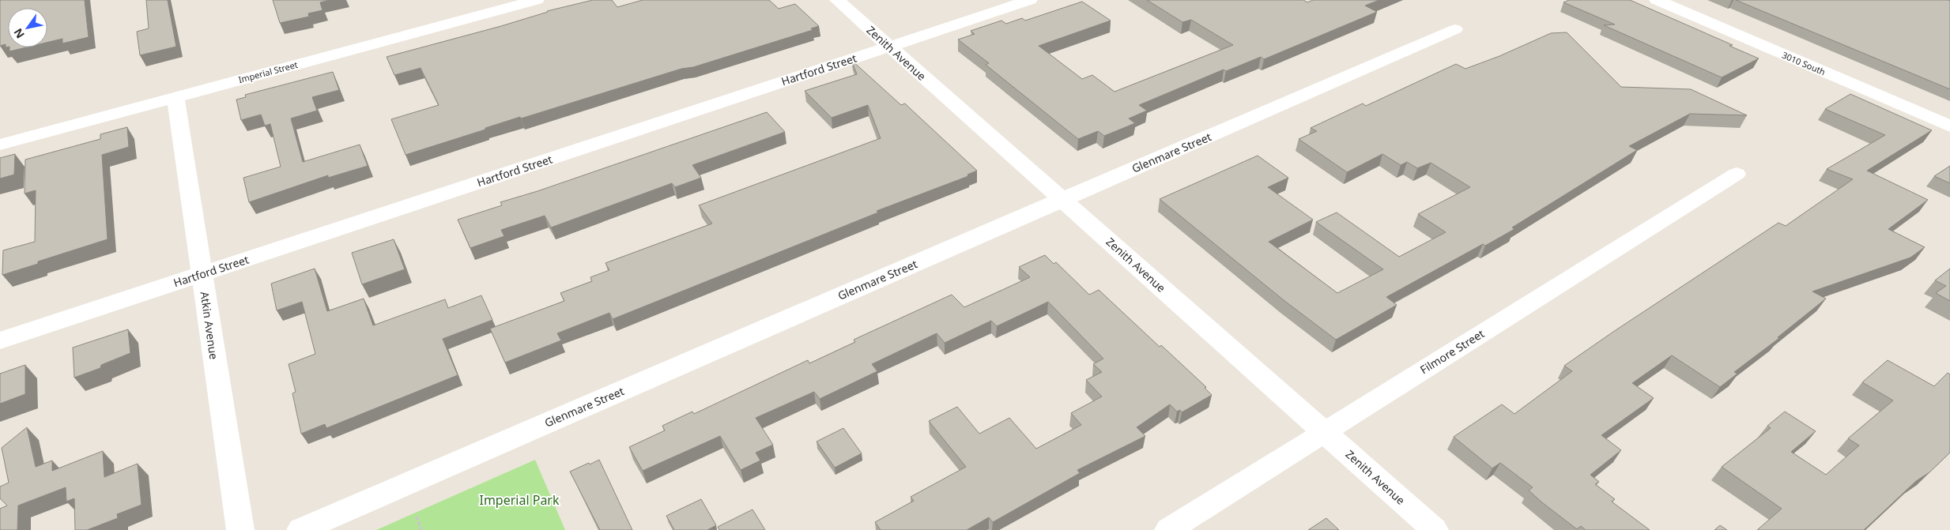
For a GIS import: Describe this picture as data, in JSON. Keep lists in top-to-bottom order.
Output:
{
  "streets": {
    "street": [
      "Zenith Avenue",
      "3010 South",
      "Hartford Street",
      "Imperial Street",
      "Glenmare Street",
      "Atkin Avenue",
      "Filmore Street"
    ]
  },
  "crossings": [
    ["Zenith Avenue", "Hartford Street"],
    ["Zenith Avenue", "Glenmare Street"],
    ["Zenith Avenue", "Filmore Street"],
    ["Hartford Street", "Atkin Avenue"],
    ["Imperial Street", "Atkin Avenue"]
  ],
  "parks": ["Imperial Park"],
  "north": "bottom left"
}
